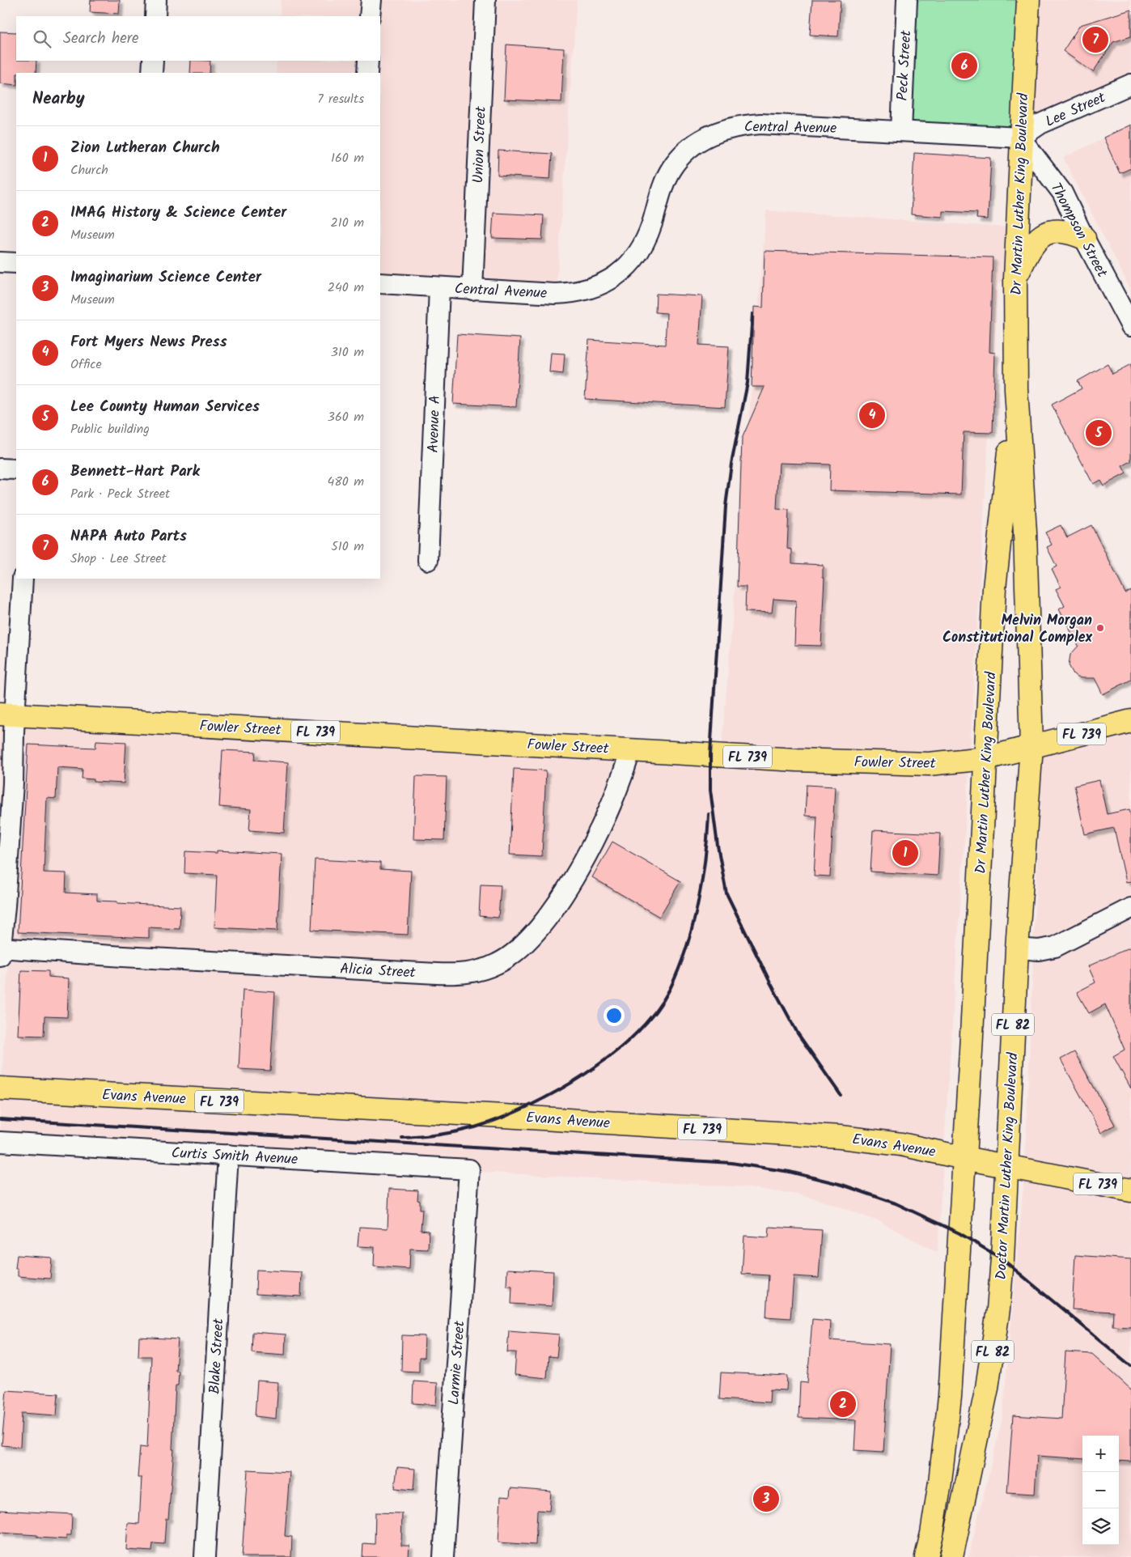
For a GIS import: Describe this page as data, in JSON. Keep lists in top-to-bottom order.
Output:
{
  "streets": {
    "main road": [
      "Dr Martin Luther King Boulevard",
      "Fowler Street",
      "FL 739",
      "FL 82",
      "Evans Avenue",
      "Doctor Martin Luther King Boulevard"
    ],
    "street": [
      "Peck Street",
      "Lee Street",
      "Central Avenue",
      "Union Street",
      "Thompson Street",
      "Avenue A",
      "Alicia Street",
      "Curtis Smith Avenue",
      "Blake Street",
      "Larmie Street"
    ]
  },
  "crossings": [
    ["Peck Street", "Central Avenue"],
    ["Lee Street", "Central Avenue"],
    ["Lee Street", "Dr Martin Luther King Boulevard"],
    ["Lee Street", "Thompson Street"],
    ["Central Avenue", "Union Street"],
    ["Central Avenue", "Dr Martin Luther King Boulevard"],
    ["Central Avenue", "Thompson Street"],
    ["Central Avenue", "Avenue A"],
    ["Dr Martin Luther King Boulevard", "Thompson Street"],
    ["Dr Martin Luther King Boulevard", "Fowler Street"],
    ["Dr Martin Luther King Boulevard", "FL 82"],
    ["Dr Martin Luther King Boulevard", "Evans Avenue"],
    ["Dr Martin Luther King Boulevard", "Doctor Martin Luther King Boulevard"],
    ["Fowler Street", "Alicia Street"],
    ["Fowler Street", "Doctor Martin Luther King Boulevard"],
    ["FL 82", "Evans Avenue"],
    ["Evans Avenue", "Doctor Martin Luther King Boulevard"],
    ["Curtis Smith Avenue", "Blake Street"],
    ["Curtis Smith Avenue", "Larmie Street"]
  ],
  "places": ["Melvin Morgan Constitutional Complex"],
  "page": {
    "search": "Search here",
    "pins": [
      "7",
      "6",
      "4",
      "5",
      "1",
      "2",
      "3"
    ],
    "heading": ["Nearby", "7 results"],
    "list": [
      {
        "mark": "1",
        "name": "Zion Lutheran Church",
        "note": "Church",
        "value": "160 m"
      },
      {
        "mark": "2",
        "name": "IMAG History & Science Center",
        "note": "Museum",
        "value": "210 m"
      },
      {
        "mark": "3",
        "name": "Imaginarium Science Center",
        "note": "Museum",
        "value": "240 m"
      },
      {
        "mark": "4",
        "name": "Fort Myers News Press",
        "note": "Office",
        "value": "310 m"
      },
      {
        "mark": "5",
        "name": "Lee County Human Services",
        "note": "Public building",
        "value": "360 m"
      },
      {
        "mark": "6",
        "name": "Bennett-Hart Park",
        "note": "Park · Peck Street",
        "value": "480 m"
      },
      {
        "mark": "7",
        "name": "NAPA Auto Parts",
        "note": "Shop · Lee Street",
        "value": "510 m"
      }
    ],
    "map_buttons": ["+", "−"]
  }
}
